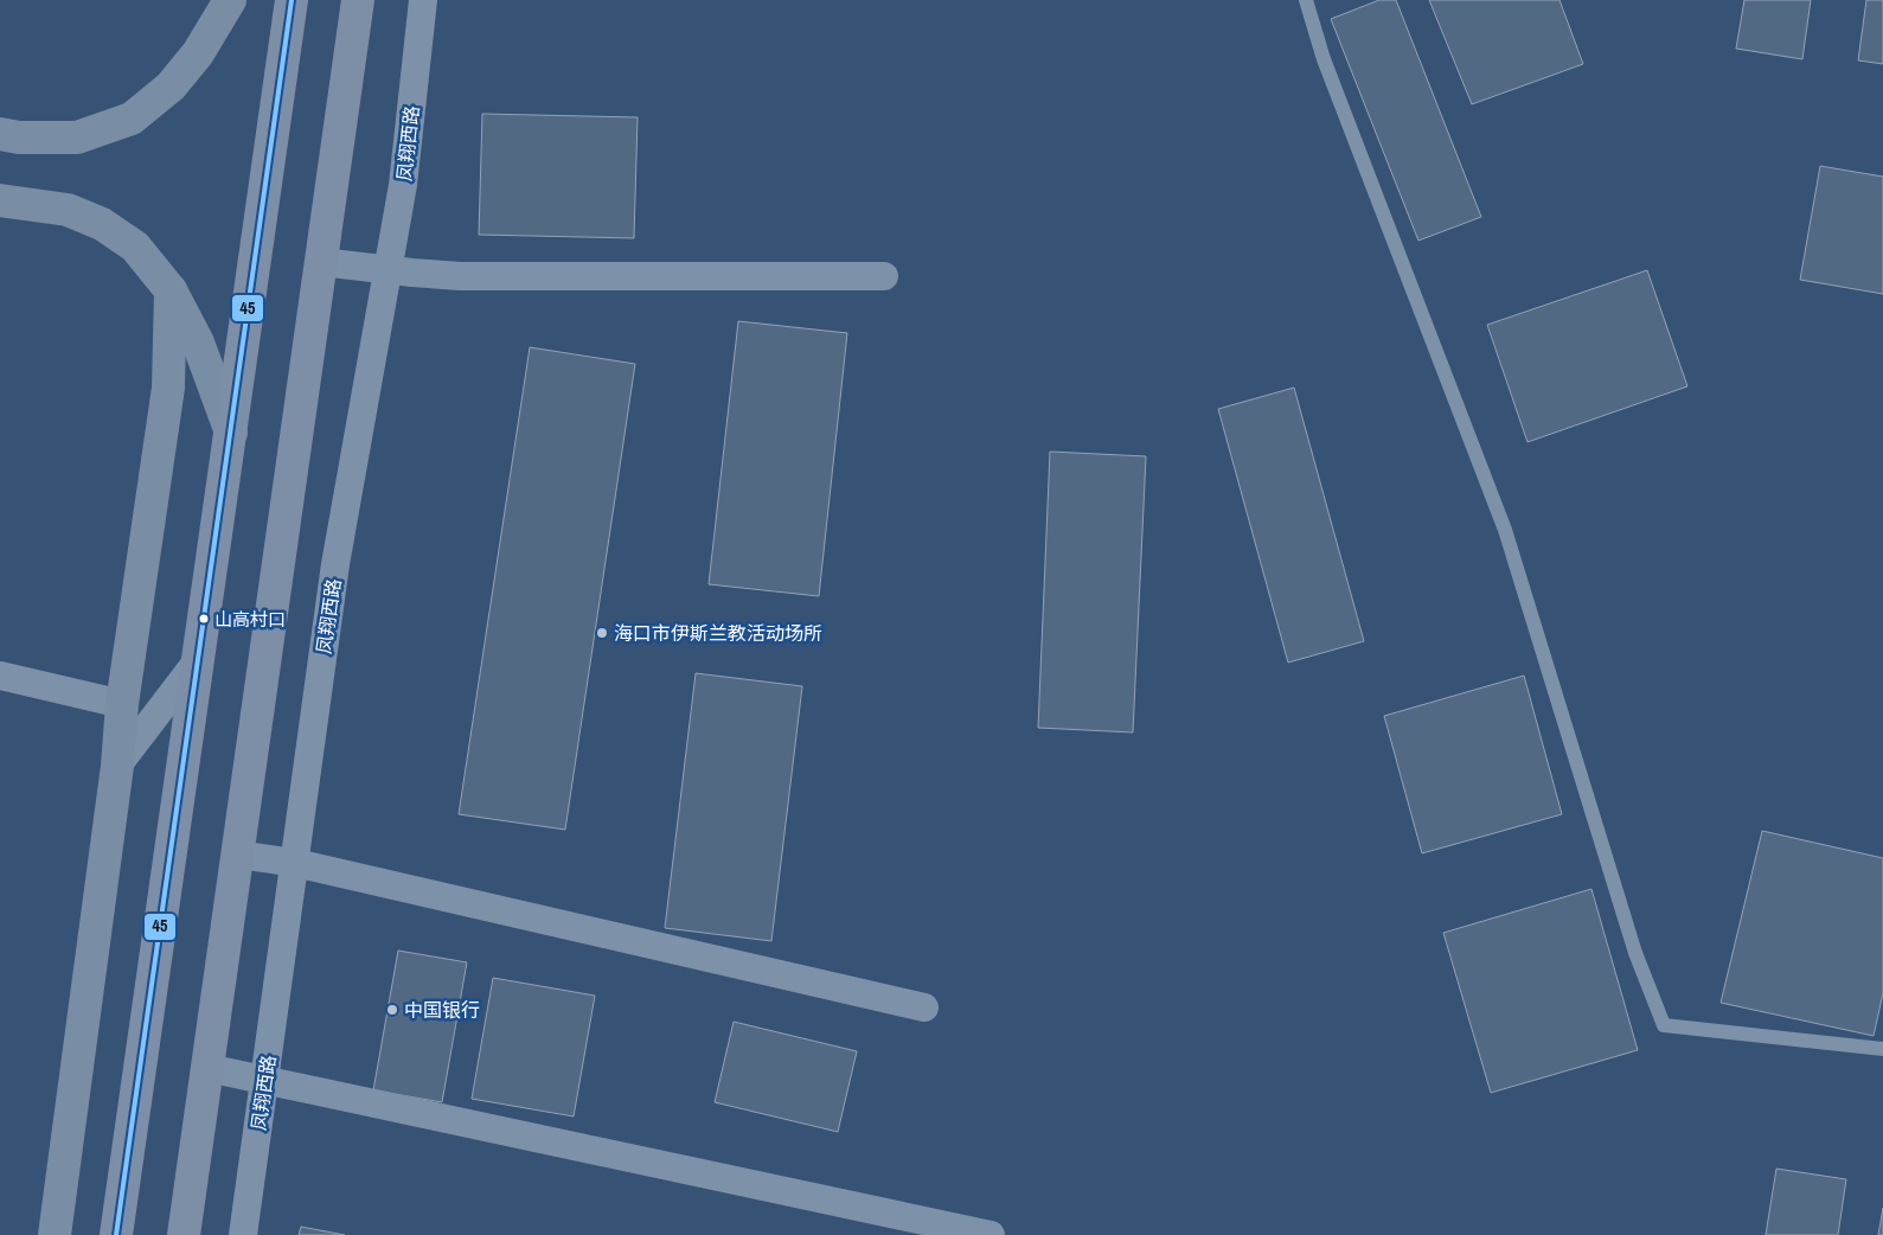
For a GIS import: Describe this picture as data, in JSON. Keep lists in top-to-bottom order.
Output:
{
  "streets": {
    "street": ["凤翔西路"]
  },
  "places": ["山高村口", "海口市伊斯兰教活动场所", "中国银行"],
  "lines": ["transit line 45"]
}
